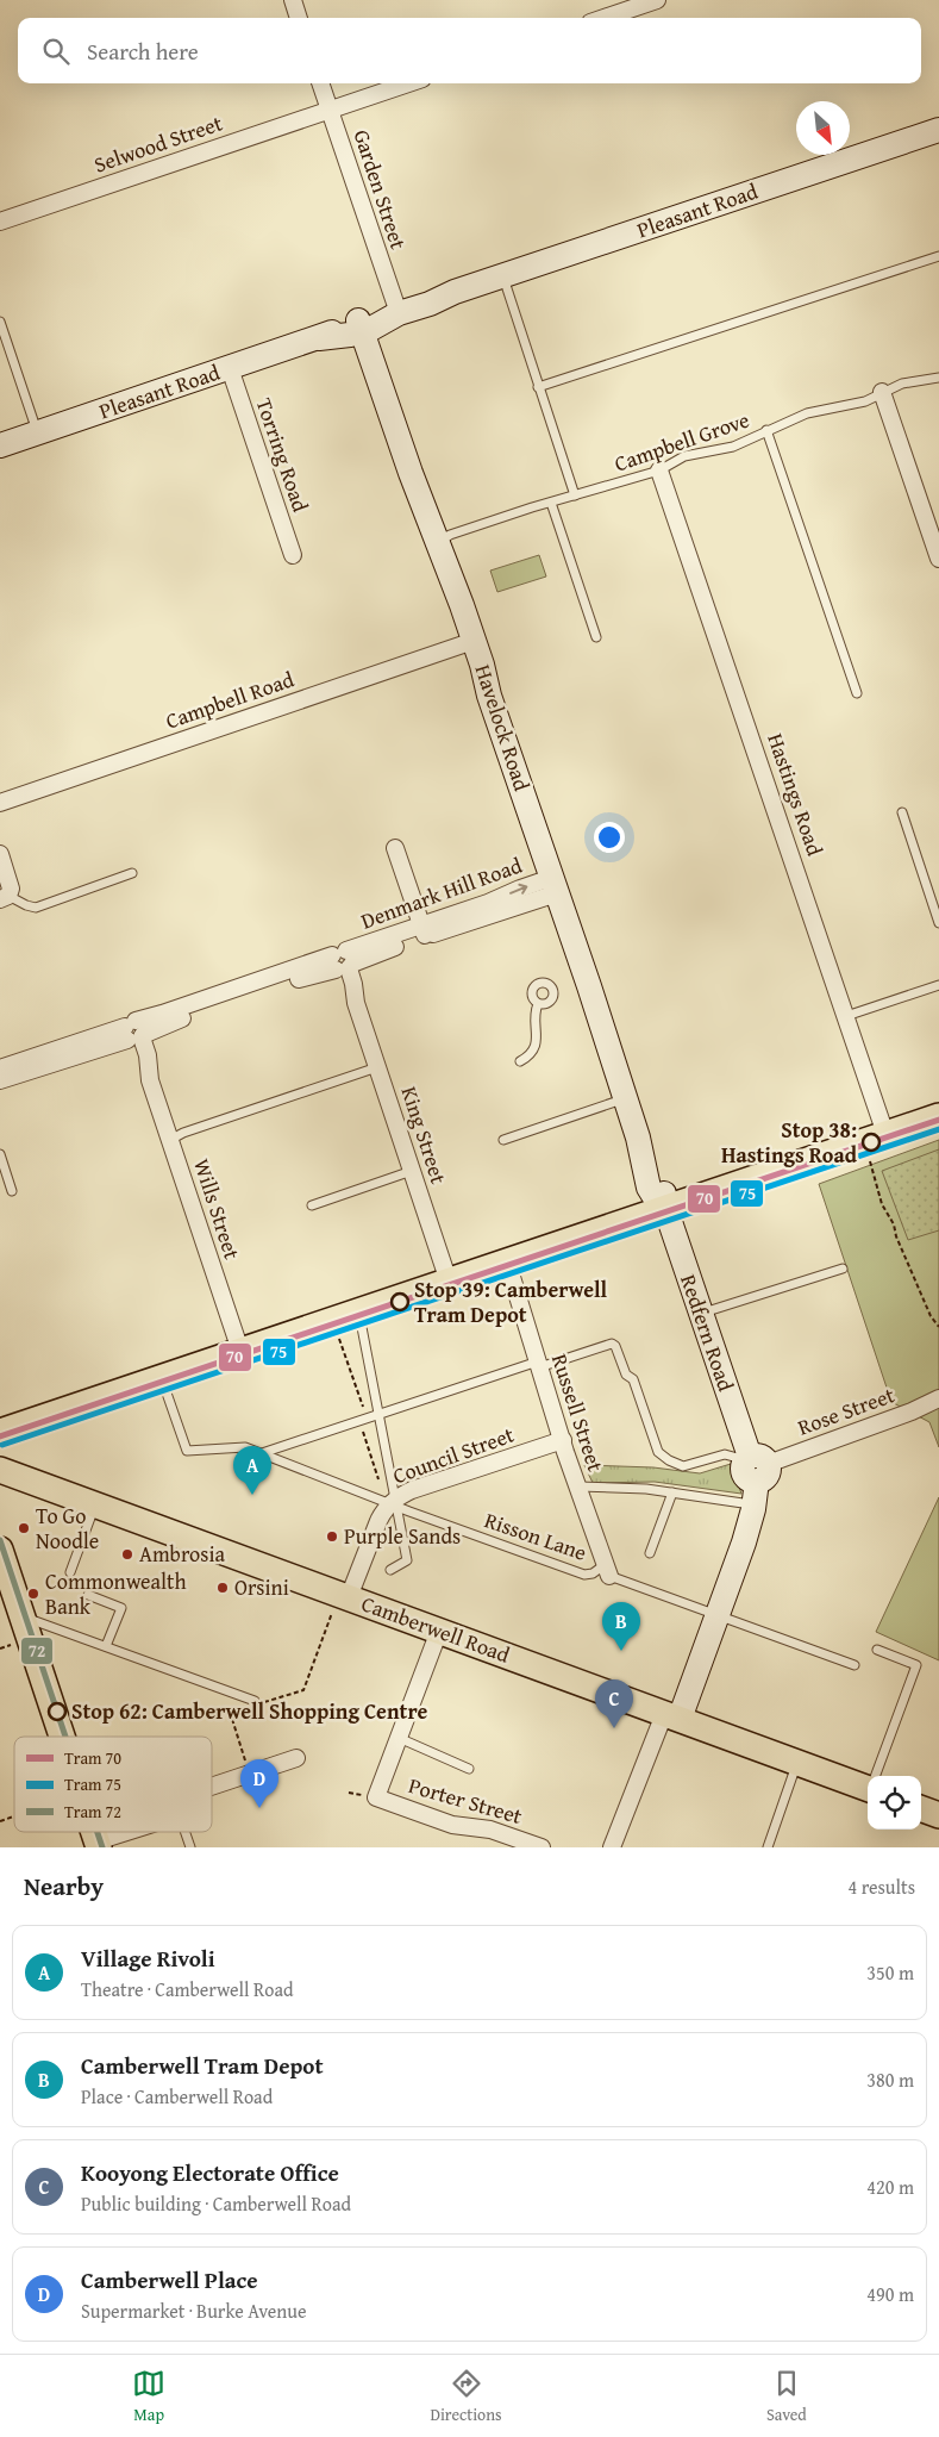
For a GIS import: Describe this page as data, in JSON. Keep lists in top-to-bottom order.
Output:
{
  "streets": {
    "main road": ["Camberwell Road"],
    "street": [
      "Selwood Street",
      "Garden Street",
      "Pleasant Road",
      "Torring Road",
      "Campbell Road",
      "Havelock Road",
      "Hastings Road",
      "Denmark Hill Road",
      "King Street",
      "Wills Street",
      "Redfern Road",
      "Rose Street",
      "Russell Street",
      "Council Street",
      "Porter Street"
    ],
    "lane": ["Campbell Grove", "Risson Lane"]
  },
  "crossings": [
    ["Selwood Street", "Garden Street"],
    ["Garden Street", "Pleasant Road"],
    ["Pleasant Road", "Torring Road"],
    ["Pleasant Road", "Havelock Road"],
    ["Campbell Grove", "Havelock Road"],
    ["Campbell Grove", "Hastings Road"],
    ["Campbell Road", "Havelock Road"],
    ["Havelock Road", "Denmark Hill Road"],
    ["Havelock Road", "Redfern Road"],
    ["Denmark Hill Road", "King Street"],
    ["Denmark Hill Road", "Wills Street"],
    ["Redfern Road", "Rose Street"],
    ["Redfern Road", "Risson Lane"],
    ["Redfern Road", "Camberwell Road"],
    ["Russell Street", "Council Street"],
    ["Russell Street", "Risson Lane"],
    ["Council Street", "Risson Lane"],
    ["Council Street", "Camberwell Road"]
  ],
  "places": [
    "Stop 38: Hastings Road",
    "Stop 39: Camberwell Tram Depot",
    "To Go Noodle",
    "Purple Sands",
    "Ambrosia",
    "Orsini",
    "Commonwealth Bank",
    "Stop 62: Camberwell Shopping Centre"
  ],
  "lines": ["tram line 70", "tram line 75", "tram line 72"],
  "legend": ["Tram 70", "Tram 75", "Tram 72"],
  "north": "bottom right",
  "page": {
    "search": "Search here",
    "pins": [
      "A",
      "B",
      "C",
      "D"
    ],
    "heading": ["Nearby", "4 results"],
    "list": [
      {
        "mark": "A",
        "name": "Village Rivoli",
        "note": "Theatre · Camberwell Road",
        "value": "350 m"
      },
      {
        "mark": "B",
        "name": "Camberwell Tram Depot",
        "note": "Place · Camberwell Road",
        "value": "380 m"
      },
      {
        "mark": "C",
        "name": "Kooyong Electorate Office",
        "note": "Public building · Camberwell Road",
        "value": "420 m"
      },
      {
        "mark": "D",
        "name": "Camberwell Place",
        "note": "Supermarket · Burke Avenue",
        "value": "490 m"
      }
    ],
    "nav": ["Map", "Directions", "Saved"]
  }
}
